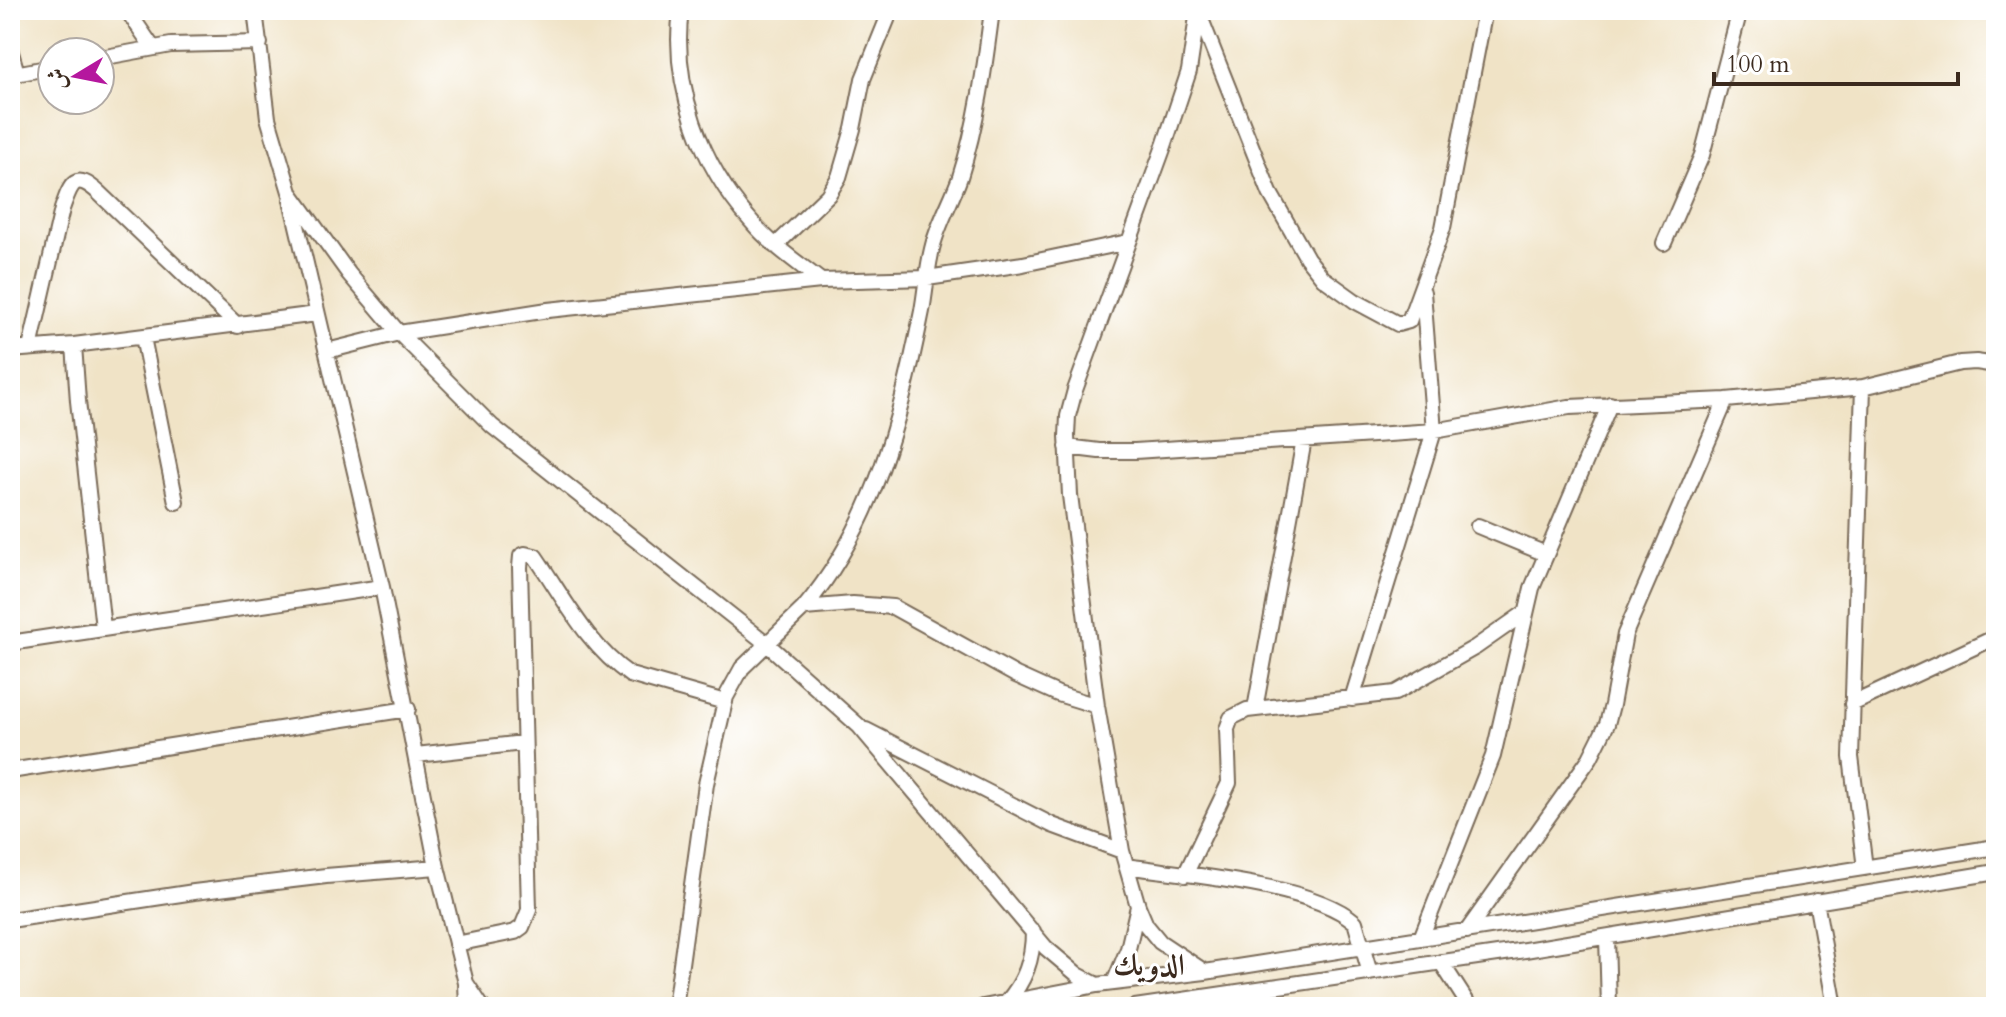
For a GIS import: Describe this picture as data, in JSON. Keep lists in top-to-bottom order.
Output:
{
  "districts": ["الدويك"],
  "scale_bar": "100 m",
  "north": "left"
}
